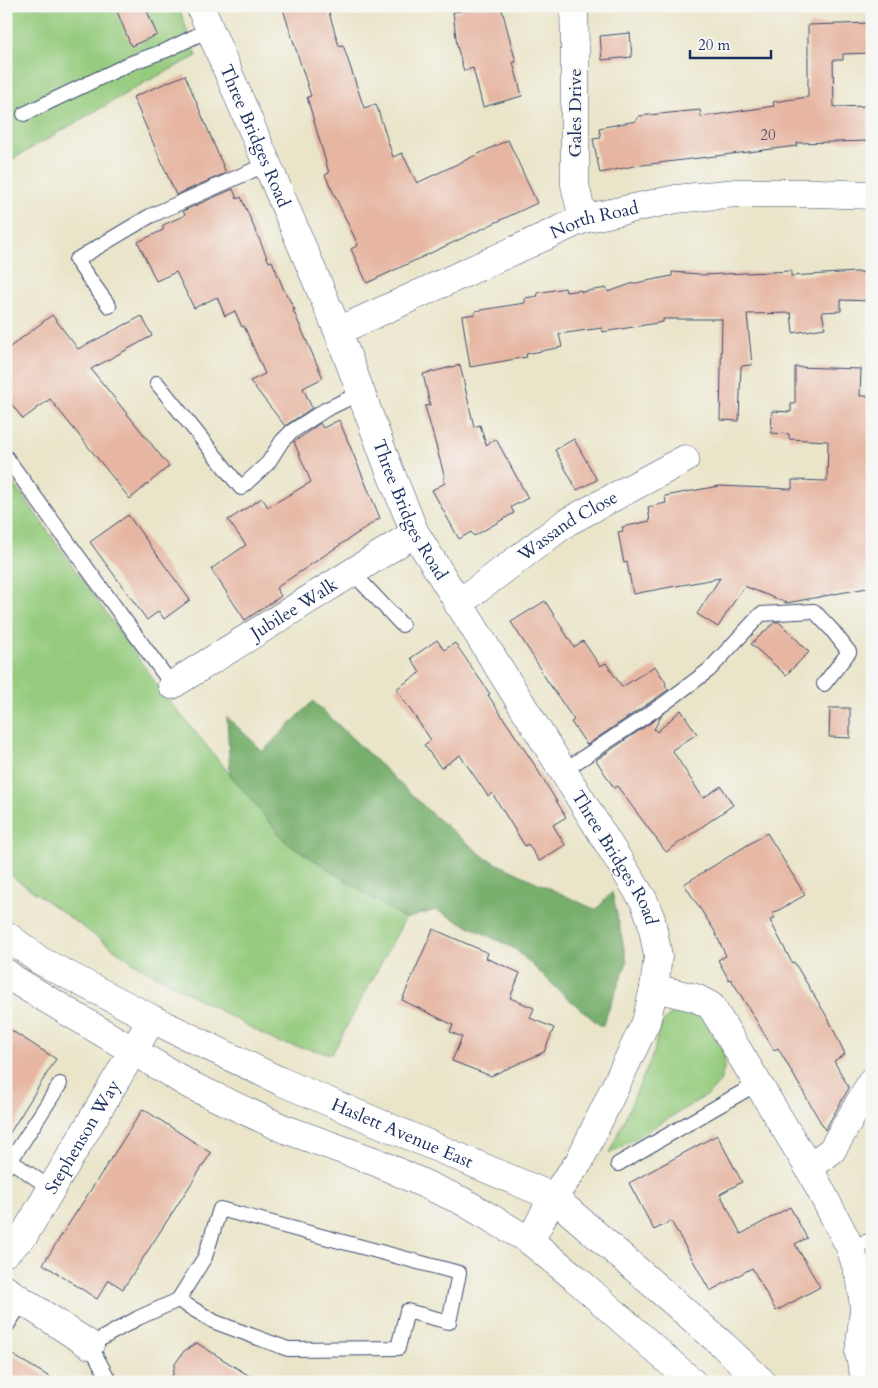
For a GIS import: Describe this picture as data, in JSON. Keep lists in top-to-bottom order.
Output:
{
  "streets": {
    "street": [
      "Gales Drive",
      "Three Bridges Road",
      "North Road",
      "Wassand Close",
      "Jubilee Walk",
      "Haslett Avenue East",
      "Stephenson Way"
    ]
  },
  "crossings": [
    ["Gales Drive", "North Road"],
    ["Three Bridges Road", "North Road"],
    ["Three Bridges Road", "Wassand Close"],
    ["Three Bridges Road", "Jubilee Walk"],
    ["Three Bridges Road", "Haslett Avenue East"],
    ["Haslett Avenue East", "Stephenson Way"]
  ],
  "house_numbers": ["20"],
  "scale_bar": "20 m"
}
